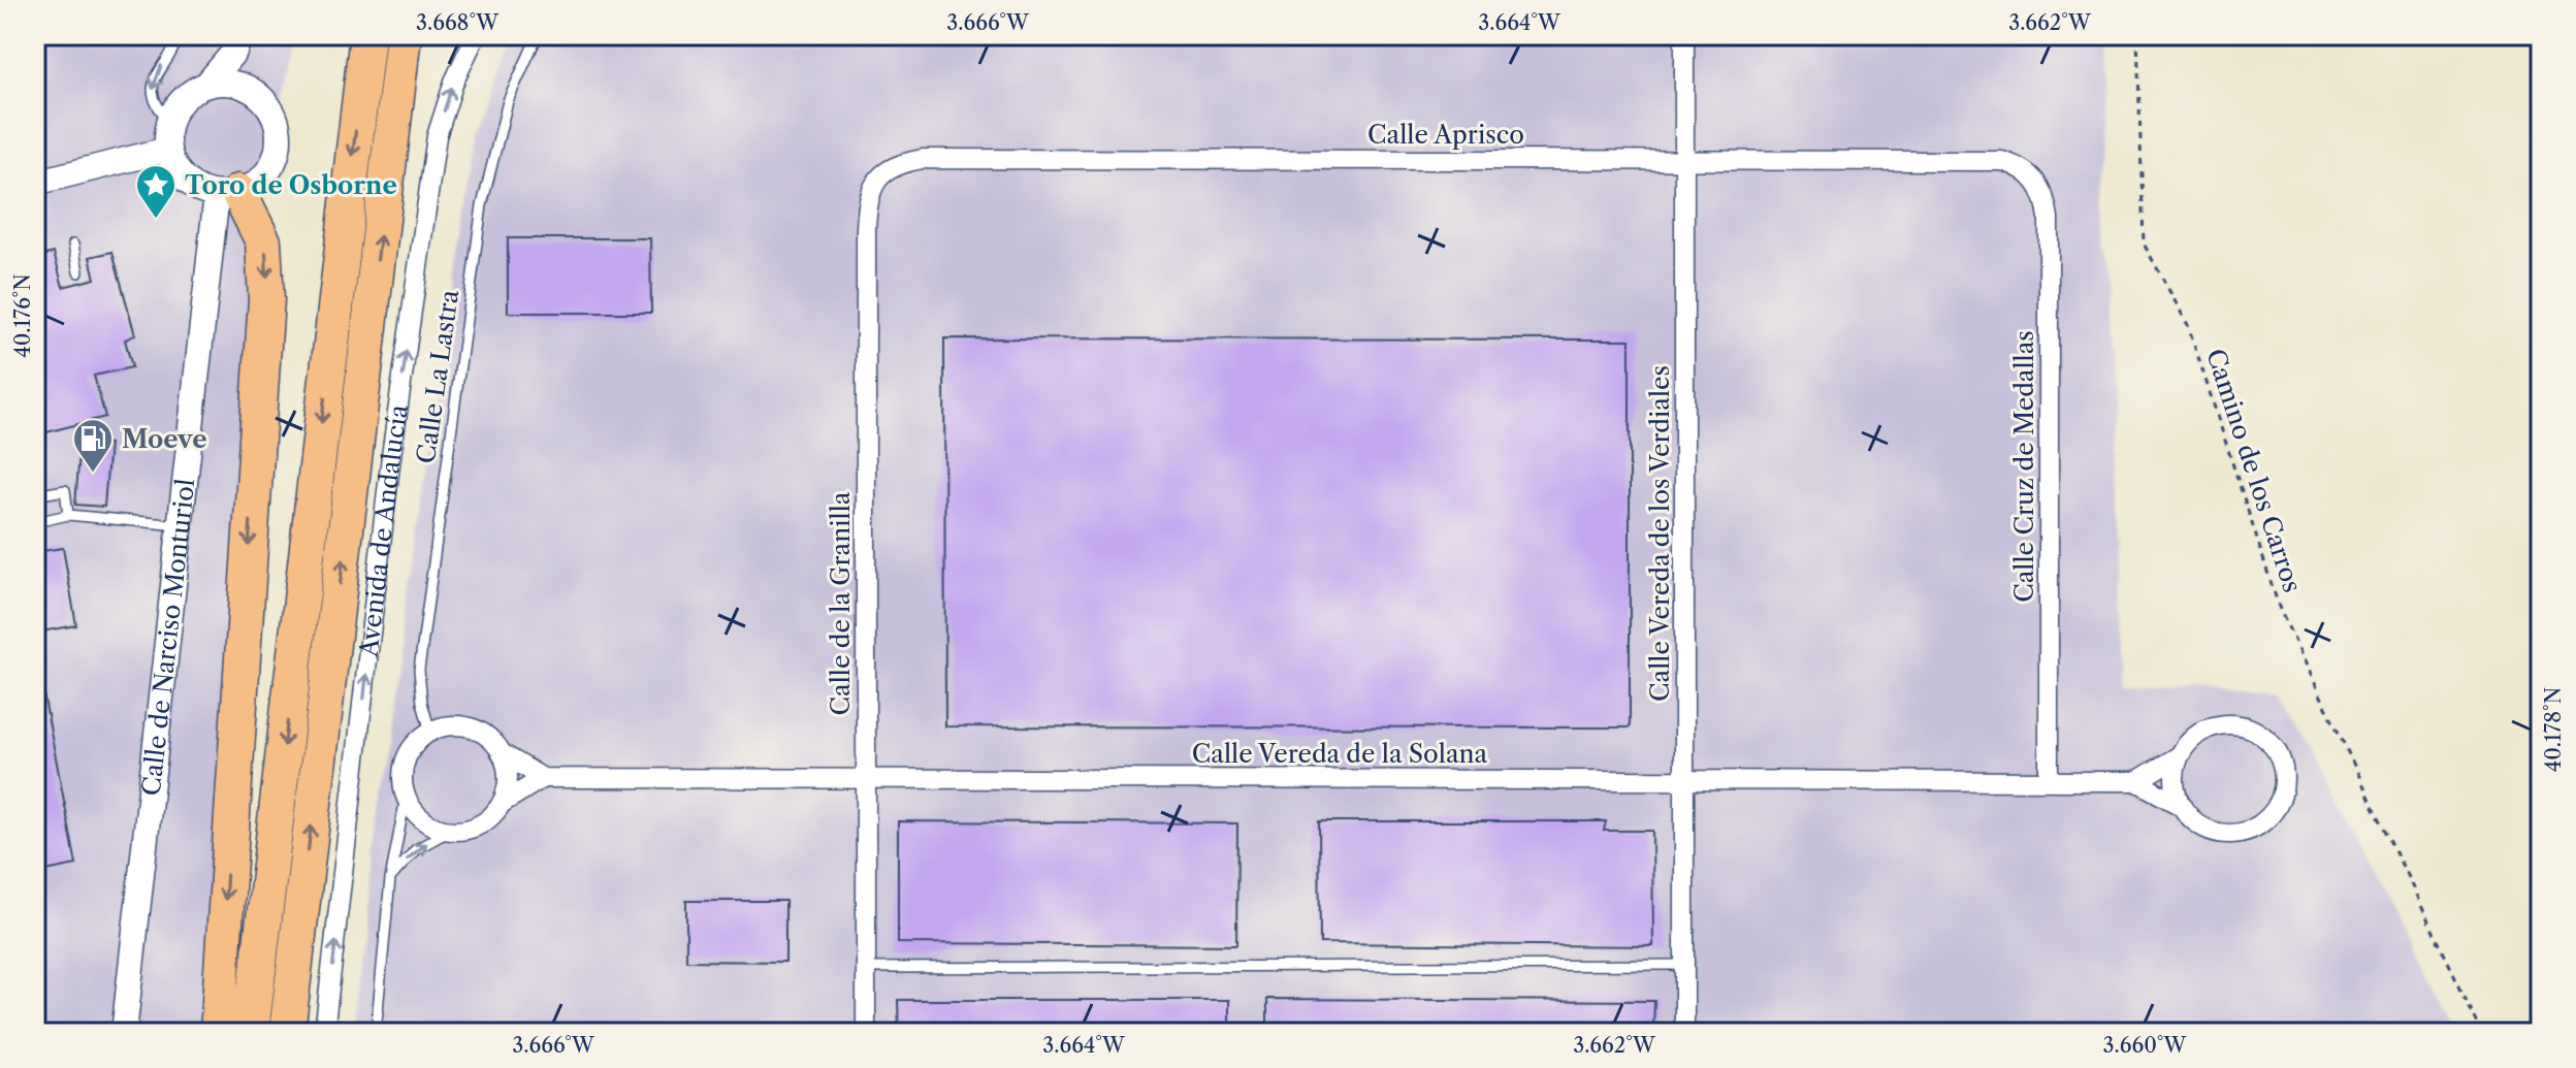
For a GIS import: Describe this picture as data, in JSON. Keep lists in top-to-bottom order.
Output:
{
  "streets": {
    "street": [
      "Calle Aprisco",
      "Calle Cruz de Medallas",
      "Avenida de Andalucía",
      "Calle Vereda de los Verdiales",
      "Calle de la Granilla",
      "Calle de Narciso Monturiol",
      "Calle Vereda de la Solana"
    ],
    "lane": ["Calle La Lastra"],
    "path": ["Camino de los Carros"]
  },
  "crossings": [
    ["Calle Aprisco", "Calle Cruz de Medallas"],
    ["Calle Aprisco", "Calle Vereda de los Verdiales"],
    ["Calle Aprisco", "Calle de la Granilla"],
    ["Calle Cruz de Medallas", "Calle Vereda de la Solana"],
    ["Calle Vereda de los Verdiales", "Calle Vereda de la Solana"],
    ["Calle de la Granilla", "Calle Vereda de la Solana"]
  ],
  "one_way": ["Avenida de Andalucía"],
  "places": {
    "place": ["Toro de Osborne"],
    "fuel station": ["Moeve"]
  },
  "coordinates": [
    "3.668°W",
    "3.666°W",
    "3.664°W",
    "3.662°W",
    "40.176°N",
    "40.178°N",
    "3.660°W"
  ]
}
